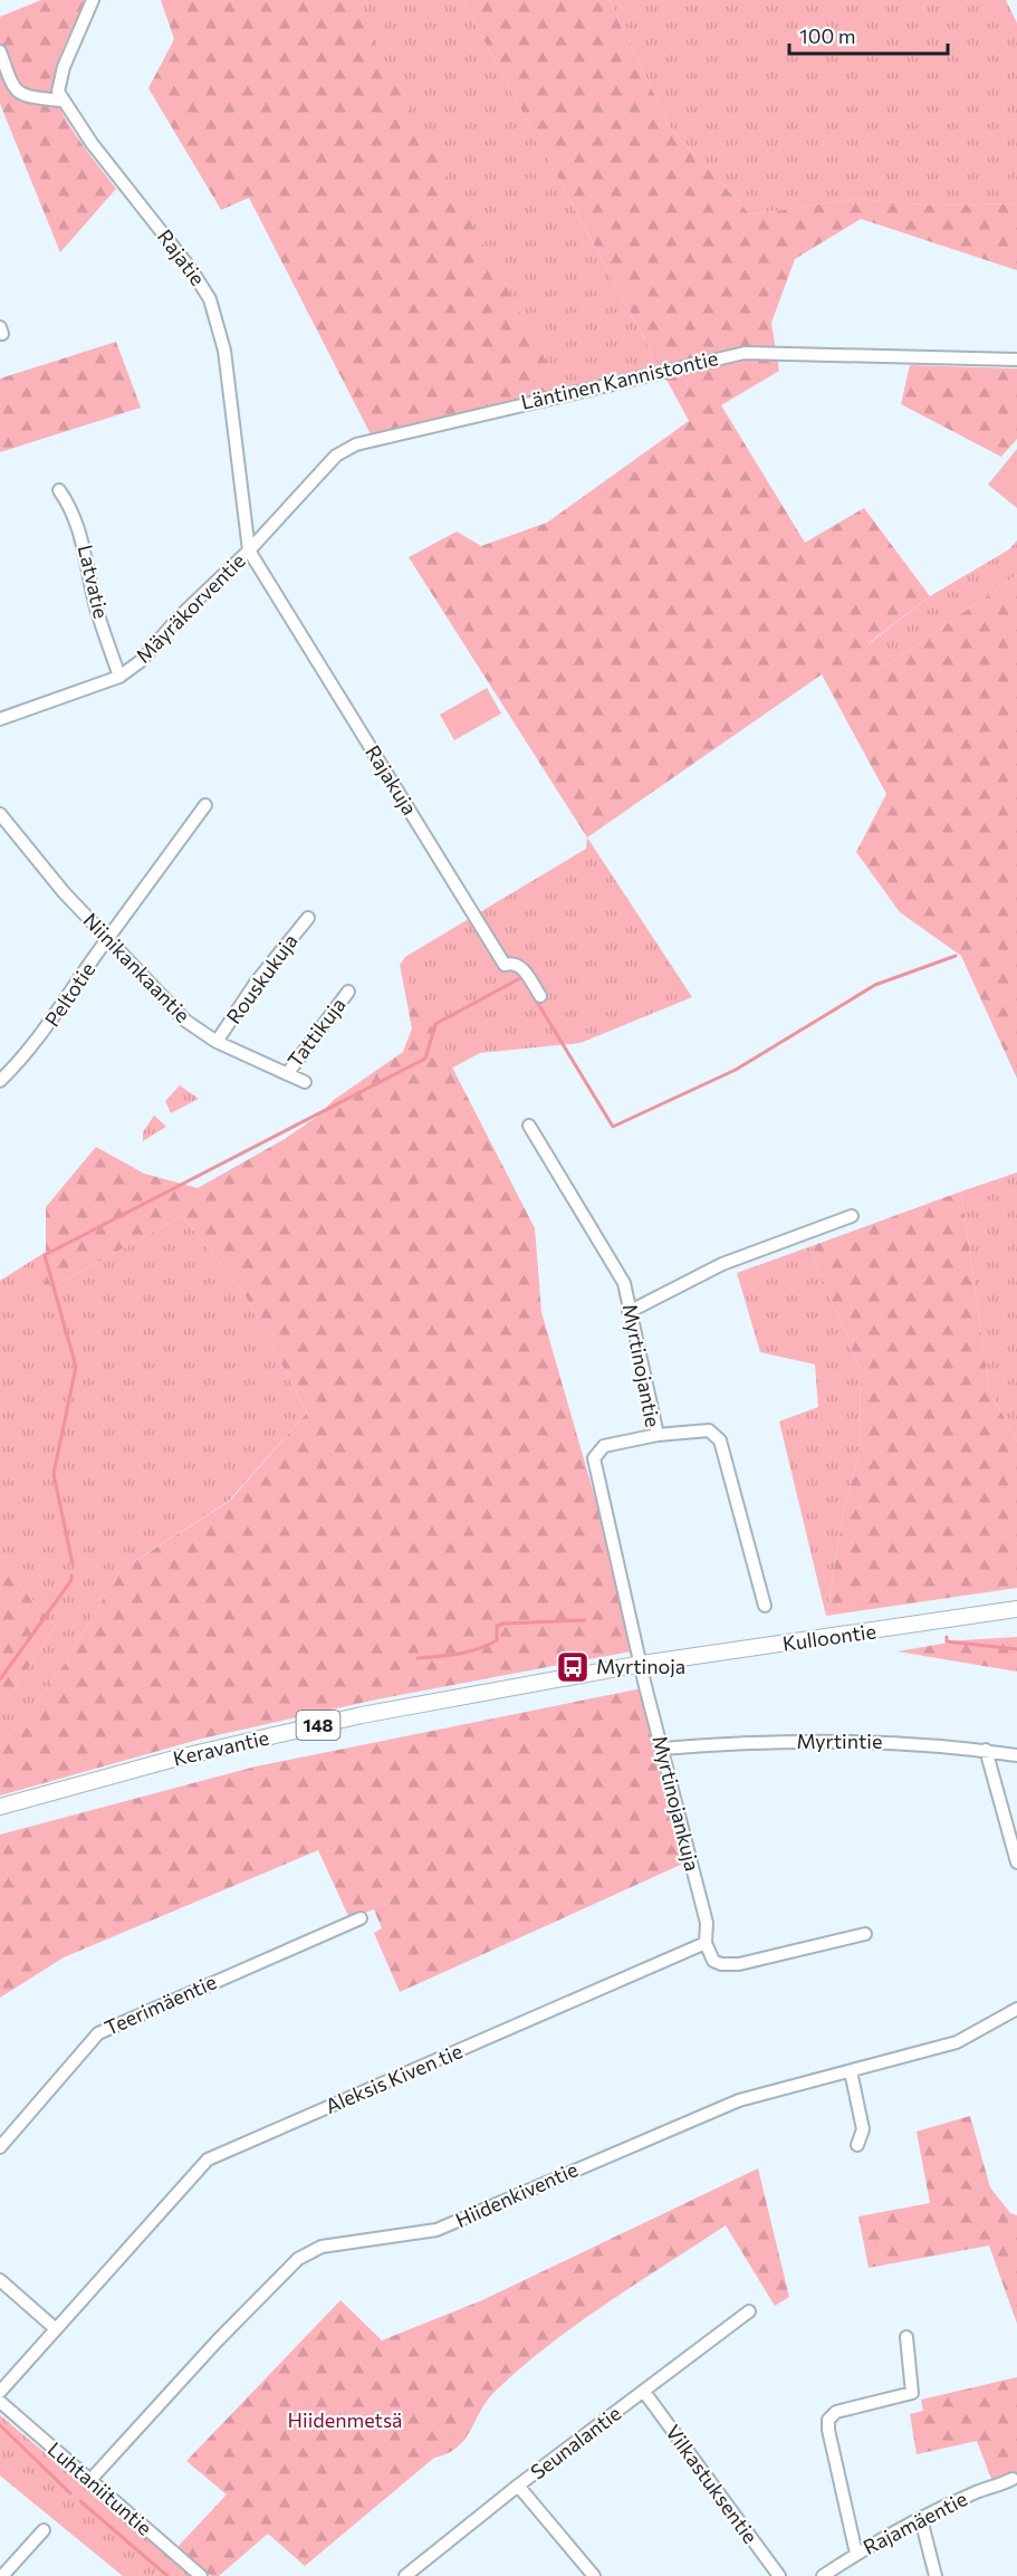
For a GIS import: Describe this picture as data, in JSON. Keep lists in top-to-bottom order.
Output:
{
  "streets": {
    "main road": ["Kulloontie", "148", "Keravantie"],
    "street": [
      "Rajatie",
      "Läntinen Kannistontie",
      "Latvatie",
      "Mäyräkorventie",
      "Rajakuja",
      "Niinikankaantie",
      "Rouskukuja",
      "Peltotie",
      "Tattikuja",
      "Myrtinojantie",
      "Myrtintie",
      "Myrtinojankuja",
      "Teerimäentie",
      "Aleksis Kiven tie",
      "Hiidenkiventie",
      "Seunalantie",
      "Vilkastuksentie",
      "Luhtaniituntie",
      "Rajamäentie"
    ]
  },
  "crossings": [
    ["Rajatie", "Mäyräkorventie"],
    ["Rajatie", "Rajakuja"],
    ["Läntinen Kannistontie", "Mäyräkorventie"],
    ["Latvatie", "Mäyräkorventie"],
    ["Mäyräkorventie", "Rajakuja"],
    ["Niinikankaantie", "Rouskukuja"],
    ["Niinikankaantie", "Peltotie"],
    ["Niinikankaantie", "Tattikuja"],
    ["Myrtinojantie", "Kulloontie"],
    ["Myrtinojantie", "Keravantie"],
    ["Myrtinojantie", "Myrtinojankuja"],
    ["Kulloontie", "Keravantie"],
    ["Kulloontie", "Myrtinojankuja"],
    ["Myrtintie", "Myrtinojankuja"],
    ["Keravantie", "Myrtinojankuja"],
    ["Myrtinojankuja", "Aleksis Kiven tie"],
    ["Hiidenkiventie", "Luhtaniituntie"],
    ["Seunalantie", "Vilkastuksentie"]
  ],
  "parks": ["Hiidenmetsä"],
  "places": {
    "bus stop": ["Myrtinoja"]
  },
  "scale_bar": "100 m"
}
